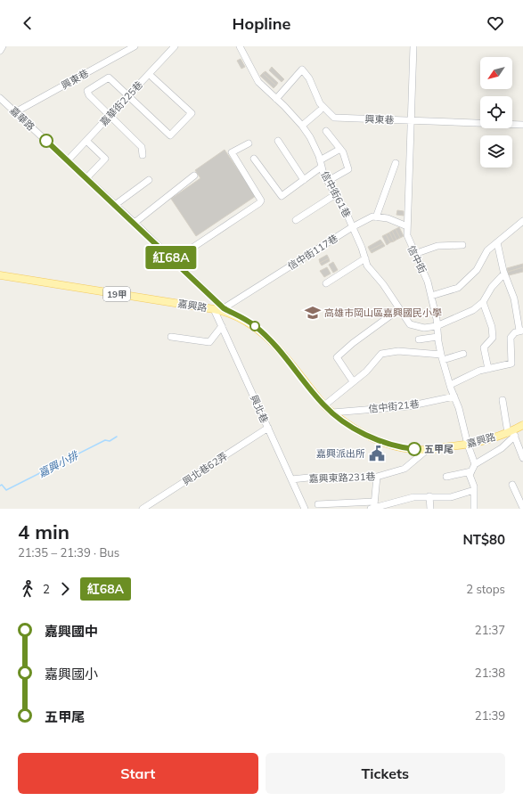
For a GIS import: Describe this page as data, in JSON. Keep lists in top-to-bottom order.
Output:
{
  "streets": {
    "main road": ["19甲", "嘉興路"],
    "street": [
      "興東巷",
      "嘉華街225巷",
      "嘉華路",
      "信中街61巷",
      "信中街117巷",
      "信中街",
      "信中街21巷",
      "興北巷",
      "興北巷62弄",
      "嘉興東路231巷"
    ]
  },
  "crossings": [
    ["興東巷", "嘉華路"],
    ["興東巷", "信中街61巷"],
    ["興東巷", "信中街"],
    ["嘉華街225巷", "嘉華路"],
    ["嘉華路", "信中街117巷"],
    ["嘉華路", "嘉興路"],
    ["信中街61巷", "信中街117巷"],
    ["信中街61巷", "信中街"],
    ["信中街", "嘉興路"],
    ["信中街", "信中街21巷"],
    ["嘉興路", "信中街21巷"],
    ["嘉興路", "興北巷"],
    ["嘉興路", "嘉興東路231巷"],
    ["興北巷", "興北巷62弄"],
    ["興北巷", "嘉興東路231巷"]
  ],
  "water": ["嘉興小排"],
  "places": {
    "school or university": ["高雄市岡山區嘉興國民小學"],
    "other": ["五甲尾"],
    "public building": ["嘉興派出所"]
  },
  "lines": ["bus line 紅68A"],
  "north": "bottom left",
  "page": {
    "header": "Hopline",
    "on_map": "紅68A",
    "heading": ["4 min", "21:35 – 21:39 · Bus", "NT$80"],
    "legs": ["2", "紅68A", "2 stops"],
    "list": [
      {
        "name": "嘉興國中",
        "value": "21:37"
      },
      {
        "name": "嘉興國小",
        "value": "21:38"
      },
      {
        "name": "五甲尾",
        "value": "21:39"
      }
    ],
    "buttons": ["Start", "Tickets"]
  }
}
